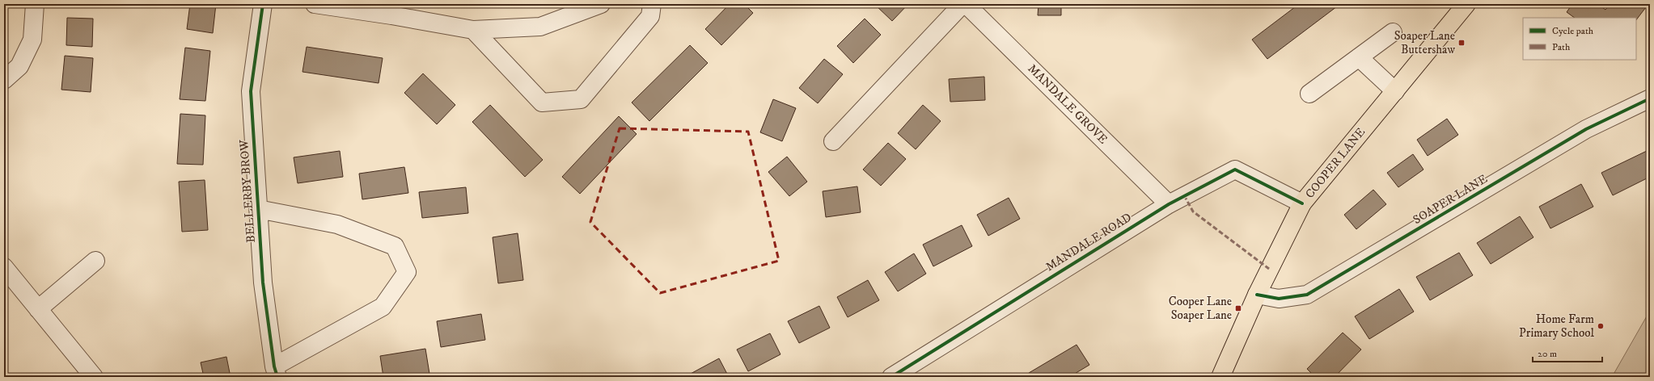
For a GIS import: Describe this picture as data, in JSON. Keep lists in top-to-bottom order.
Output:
{
  "streets": {
    "main road": ["COOPER LANE"],
    "street": [
      "MANDALE GROVE",
      "BELLERBY BROW",
      "SOAPER LANE",
      "MANDALE ROAD"
    ]
  },
  "crossings": [
    ["MANDALE GROVE", "MANDALE ROAD"],
    ["COOPER LANE", "SOAPER LANE"],
    ["COOPER LANE", "MANDALE ROAD"]
  ],
  "places": {
    "transit": ["Soaper Lane Buttershaw", "Cooper Lane Soaper Lane"],
    "other": ["Home Farm Primary School"]
  },
  "legend": ["Cycle path", "Path"],
  "scale_bar": "20 m"
}
